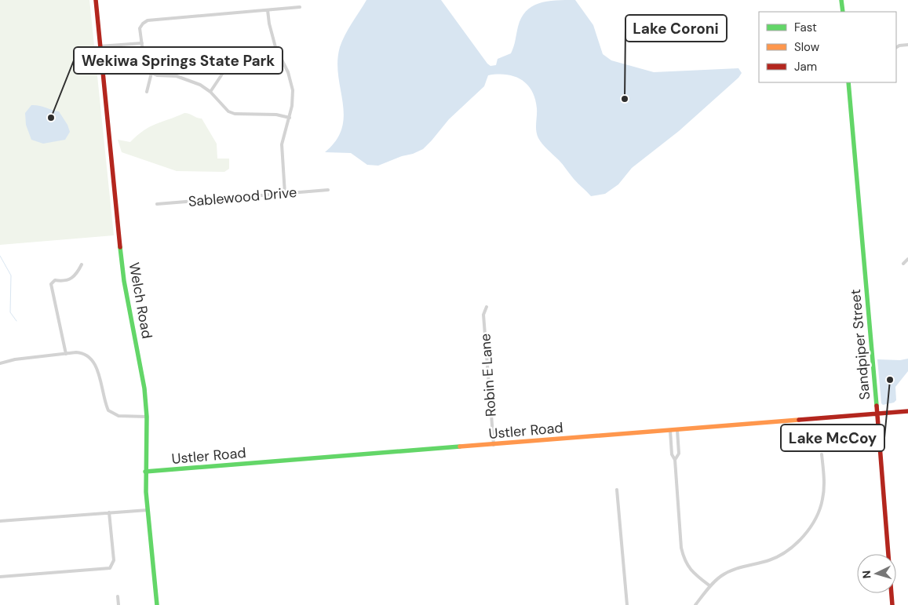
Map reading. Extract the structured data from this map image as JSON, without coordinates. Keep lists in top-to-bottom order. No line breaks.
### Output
{"streets":{"street":["Sablewood Drive","Welch Road","Sandpiper Street","Robin E Lane","Ustler Road"]},"crossings":[["Welch Road","Ustler Road"],["Sandpiper Street","Ustler Road"],["Robin E Lane","Ustler Road"]],"places":["Lake Coroni","Wekiwa Springs State Park","Lake McCoy"],"legend":["Fast","Slow","Jam"],"north":"left"}
